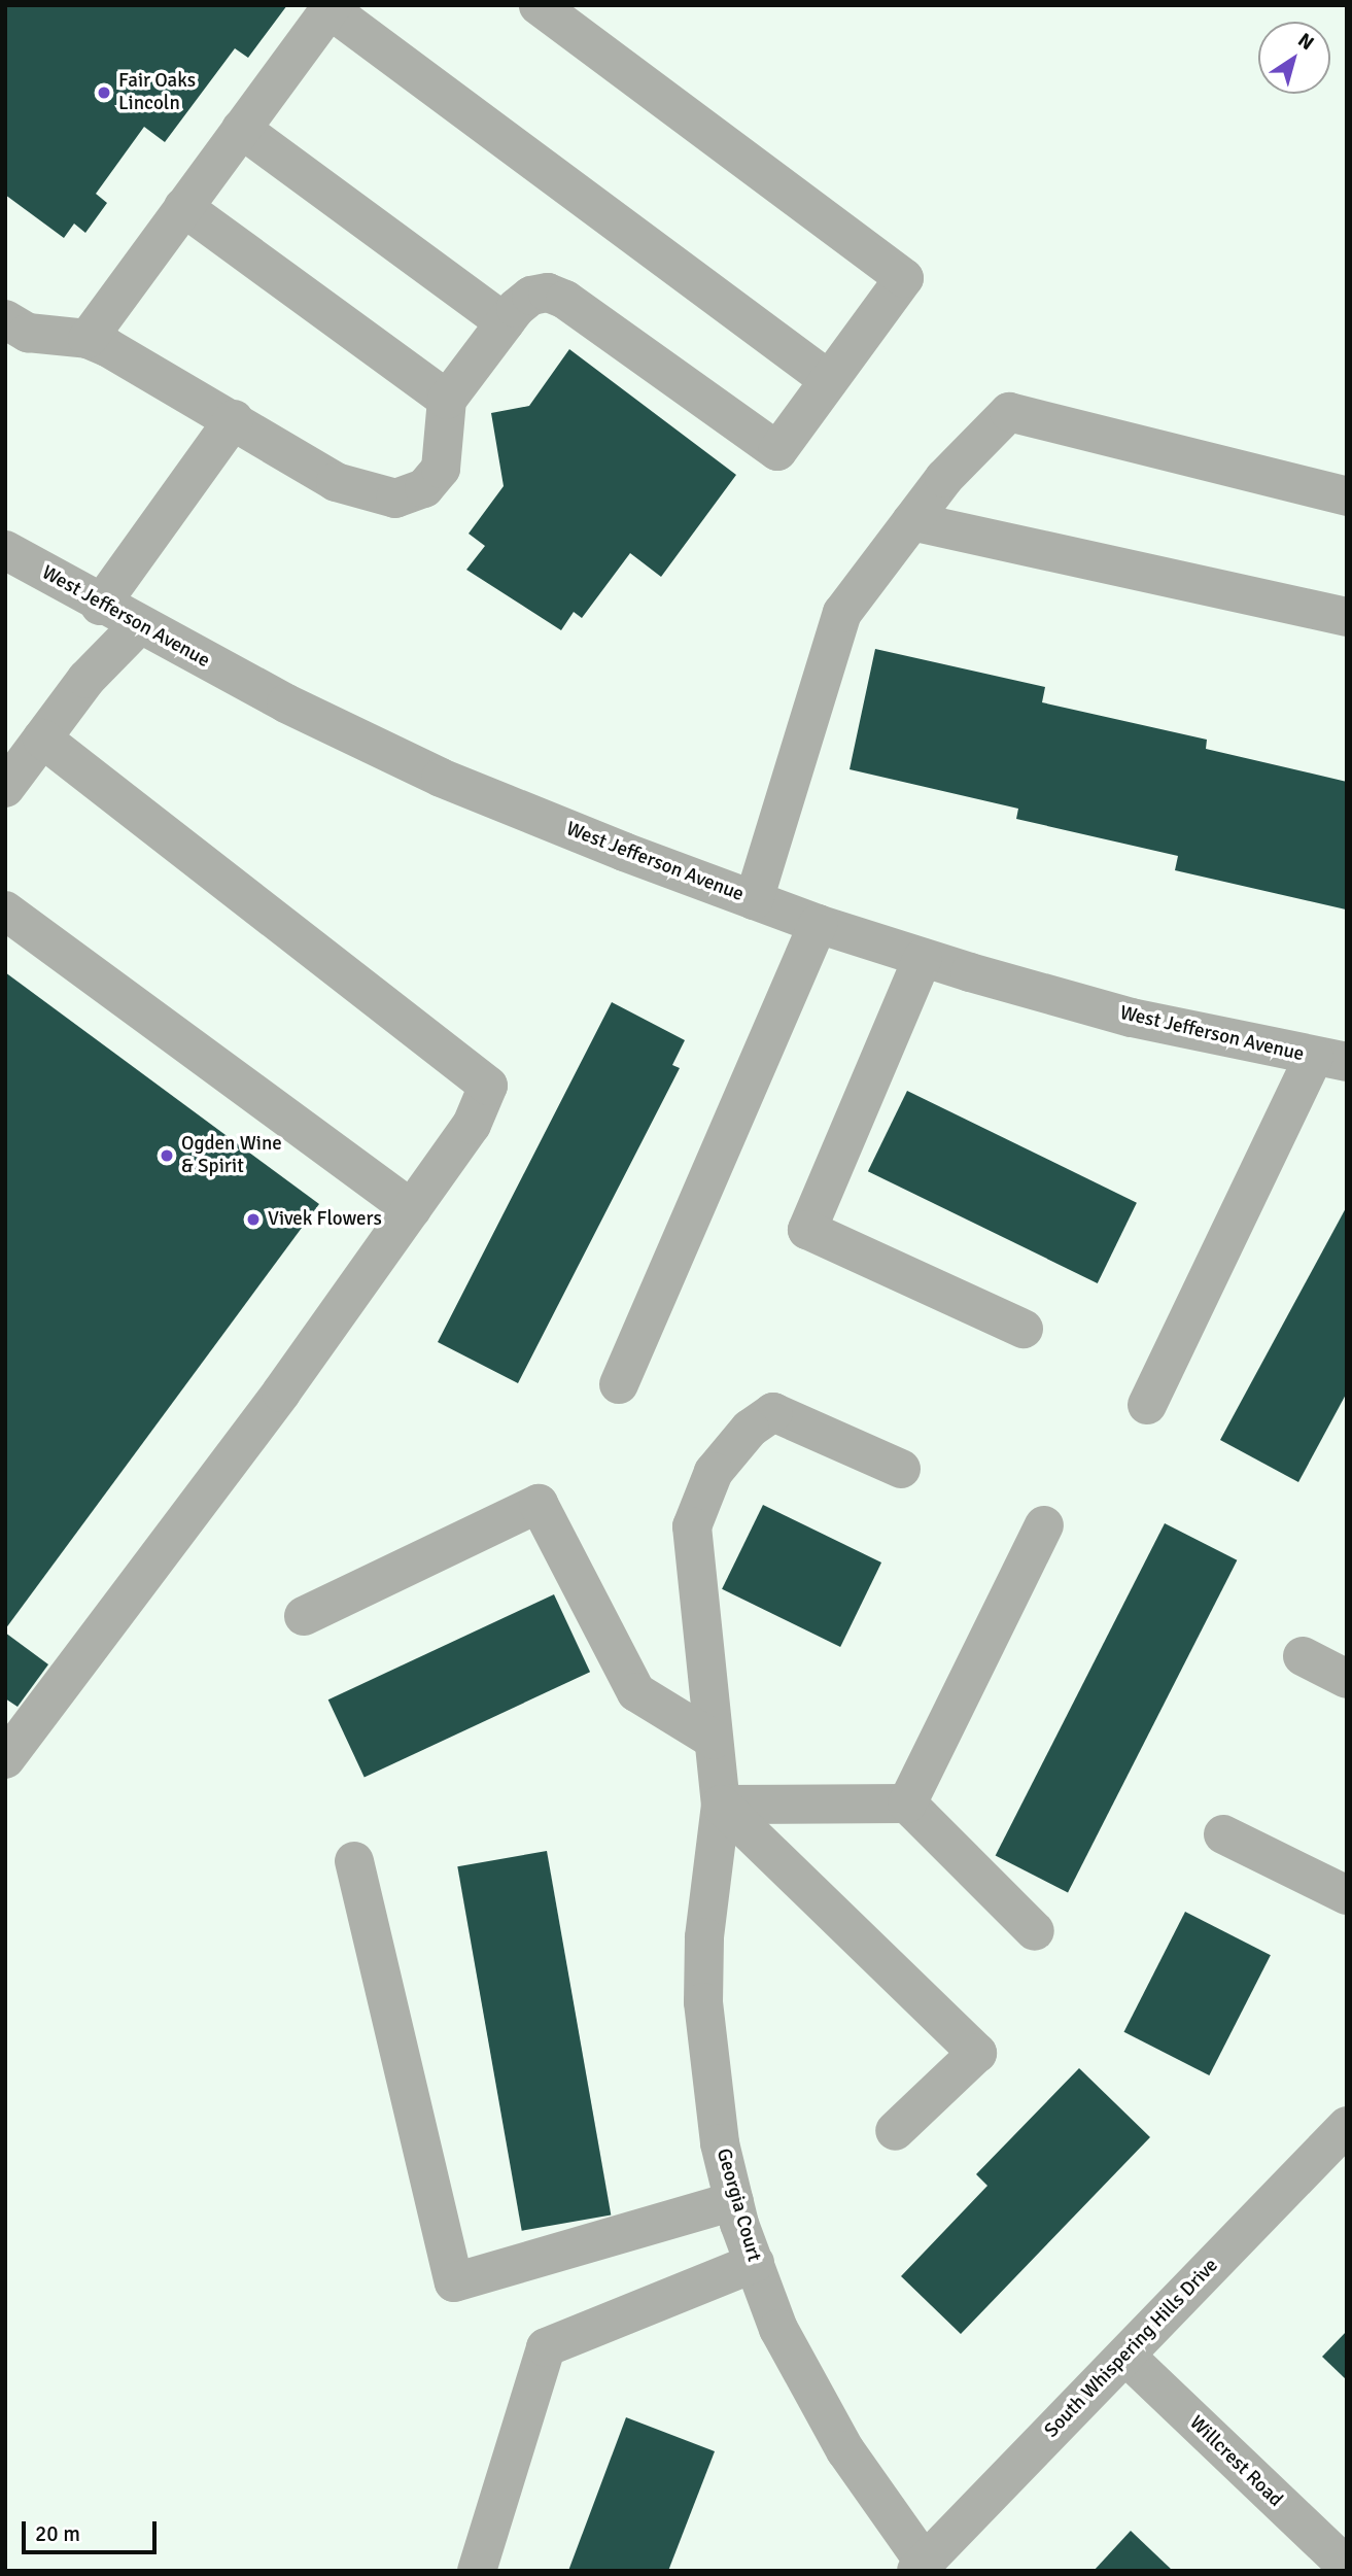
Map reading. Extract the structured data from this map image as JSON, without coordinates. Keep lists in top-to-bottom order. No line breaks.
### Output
{"streets":{"street":["West Jefferson Avenue","Georgia Court","South Whispering Hills Drive","Willcrest Road"]},"crossings":[["Georgia Court","South Whispering Hills Drive"],["South Whispering Hills Drive","Willcrest Road"]],"places":["Fair Oaks Lincoln","Ogden Wine & Spirit","Vivek Flowers"],"scale_bar":"20 m","north":"top right"}
